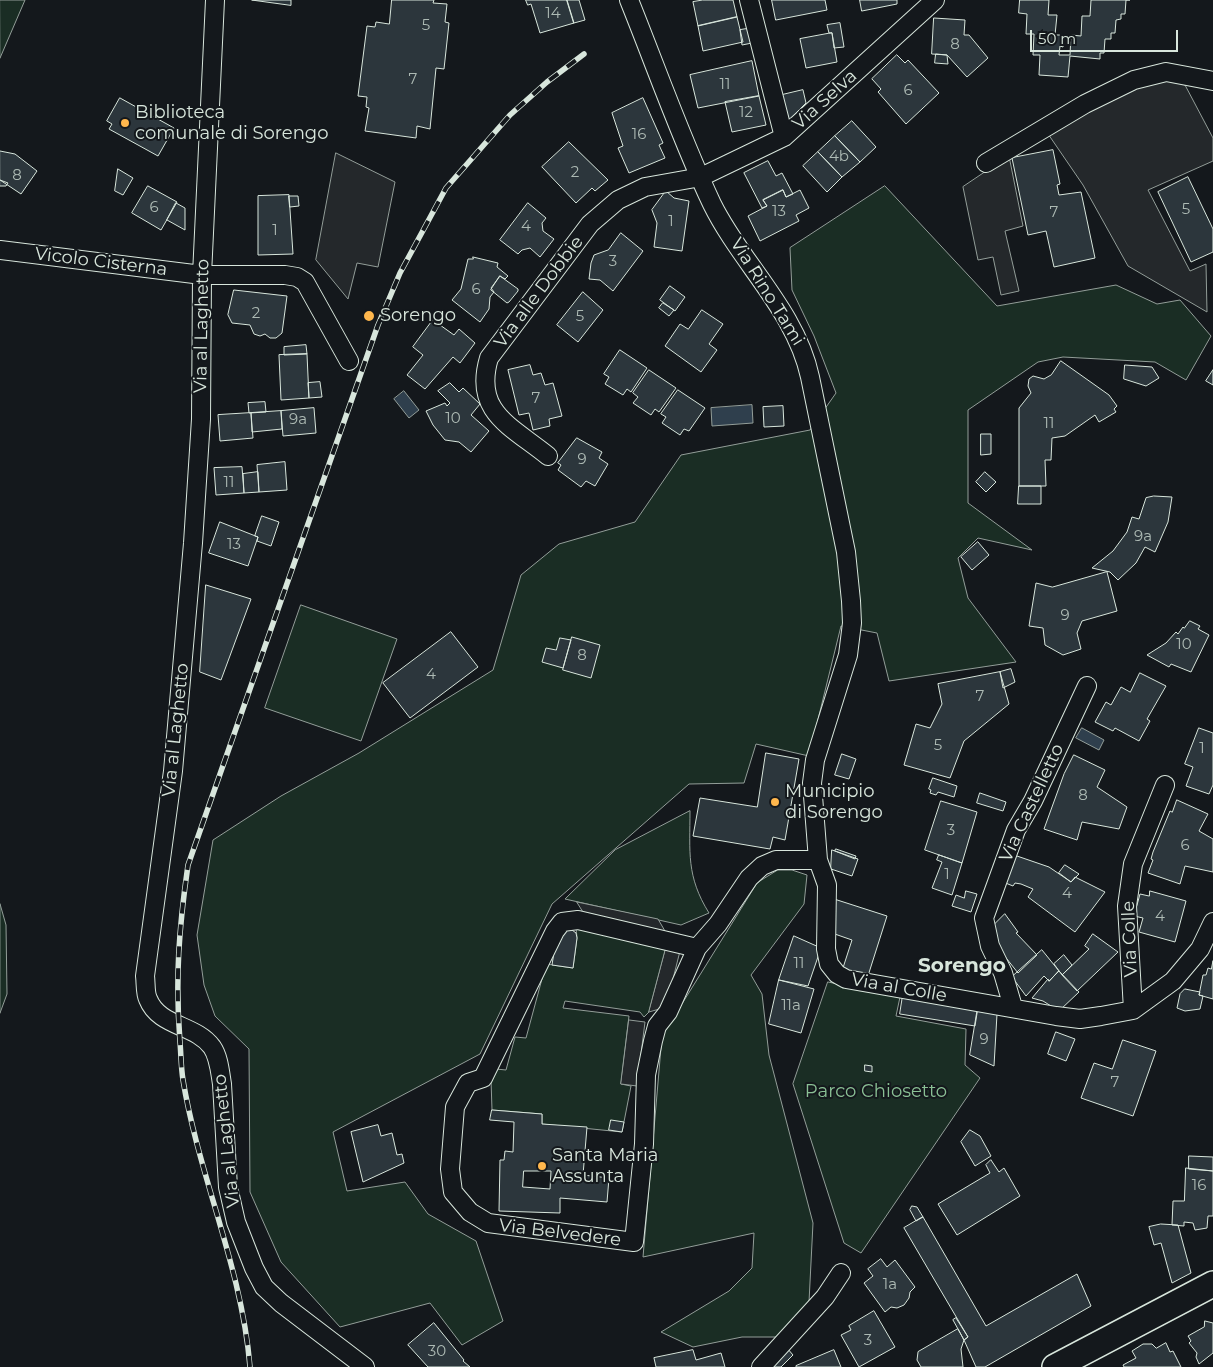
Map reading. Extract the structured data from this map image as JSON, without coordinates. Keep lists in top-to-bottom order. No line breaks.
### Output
{"streets":{"street":["Via Selva","Vicolo Cisterna","Via alle Dobbie","Via Rino Tami","Via al Laghetto","Via Castelletto","Via Colle","Via al Colle","Via Belvedere"]},"crossings":[["Via Selva","Via alle Dobbie"],["Via Selva","Via Rino Tami"],["Vicolo Cisterna","Via al Laghetto"],["Via alle Dobbie","Via Rino Tami"],["Via Rino Tami","Via al Colle"],["Via Castelletto","Via al Colle"],["Via Colle","Via al Colle"],["Via al Colle","Via Belvedere"]],"districts":["Sorengo"],"parks":["Parco Chiosetto"],"places":["Biblioteca comunale di Sorengo","Sorengo","Municipio di Sorengo","Santa Maria Assunta"],"house_numbers":["14","5","8","7","11","6","12","16","4b","2","8","6","5","13","7","1","4","1","3","6","2","5","7","10","9a","11","9","11","9a","13","9","10","8","4","7","5","1","8","3","6","1","4","4","11","11a","9","7","16","1a","3","30"],"scale_bar":"50 m"}
